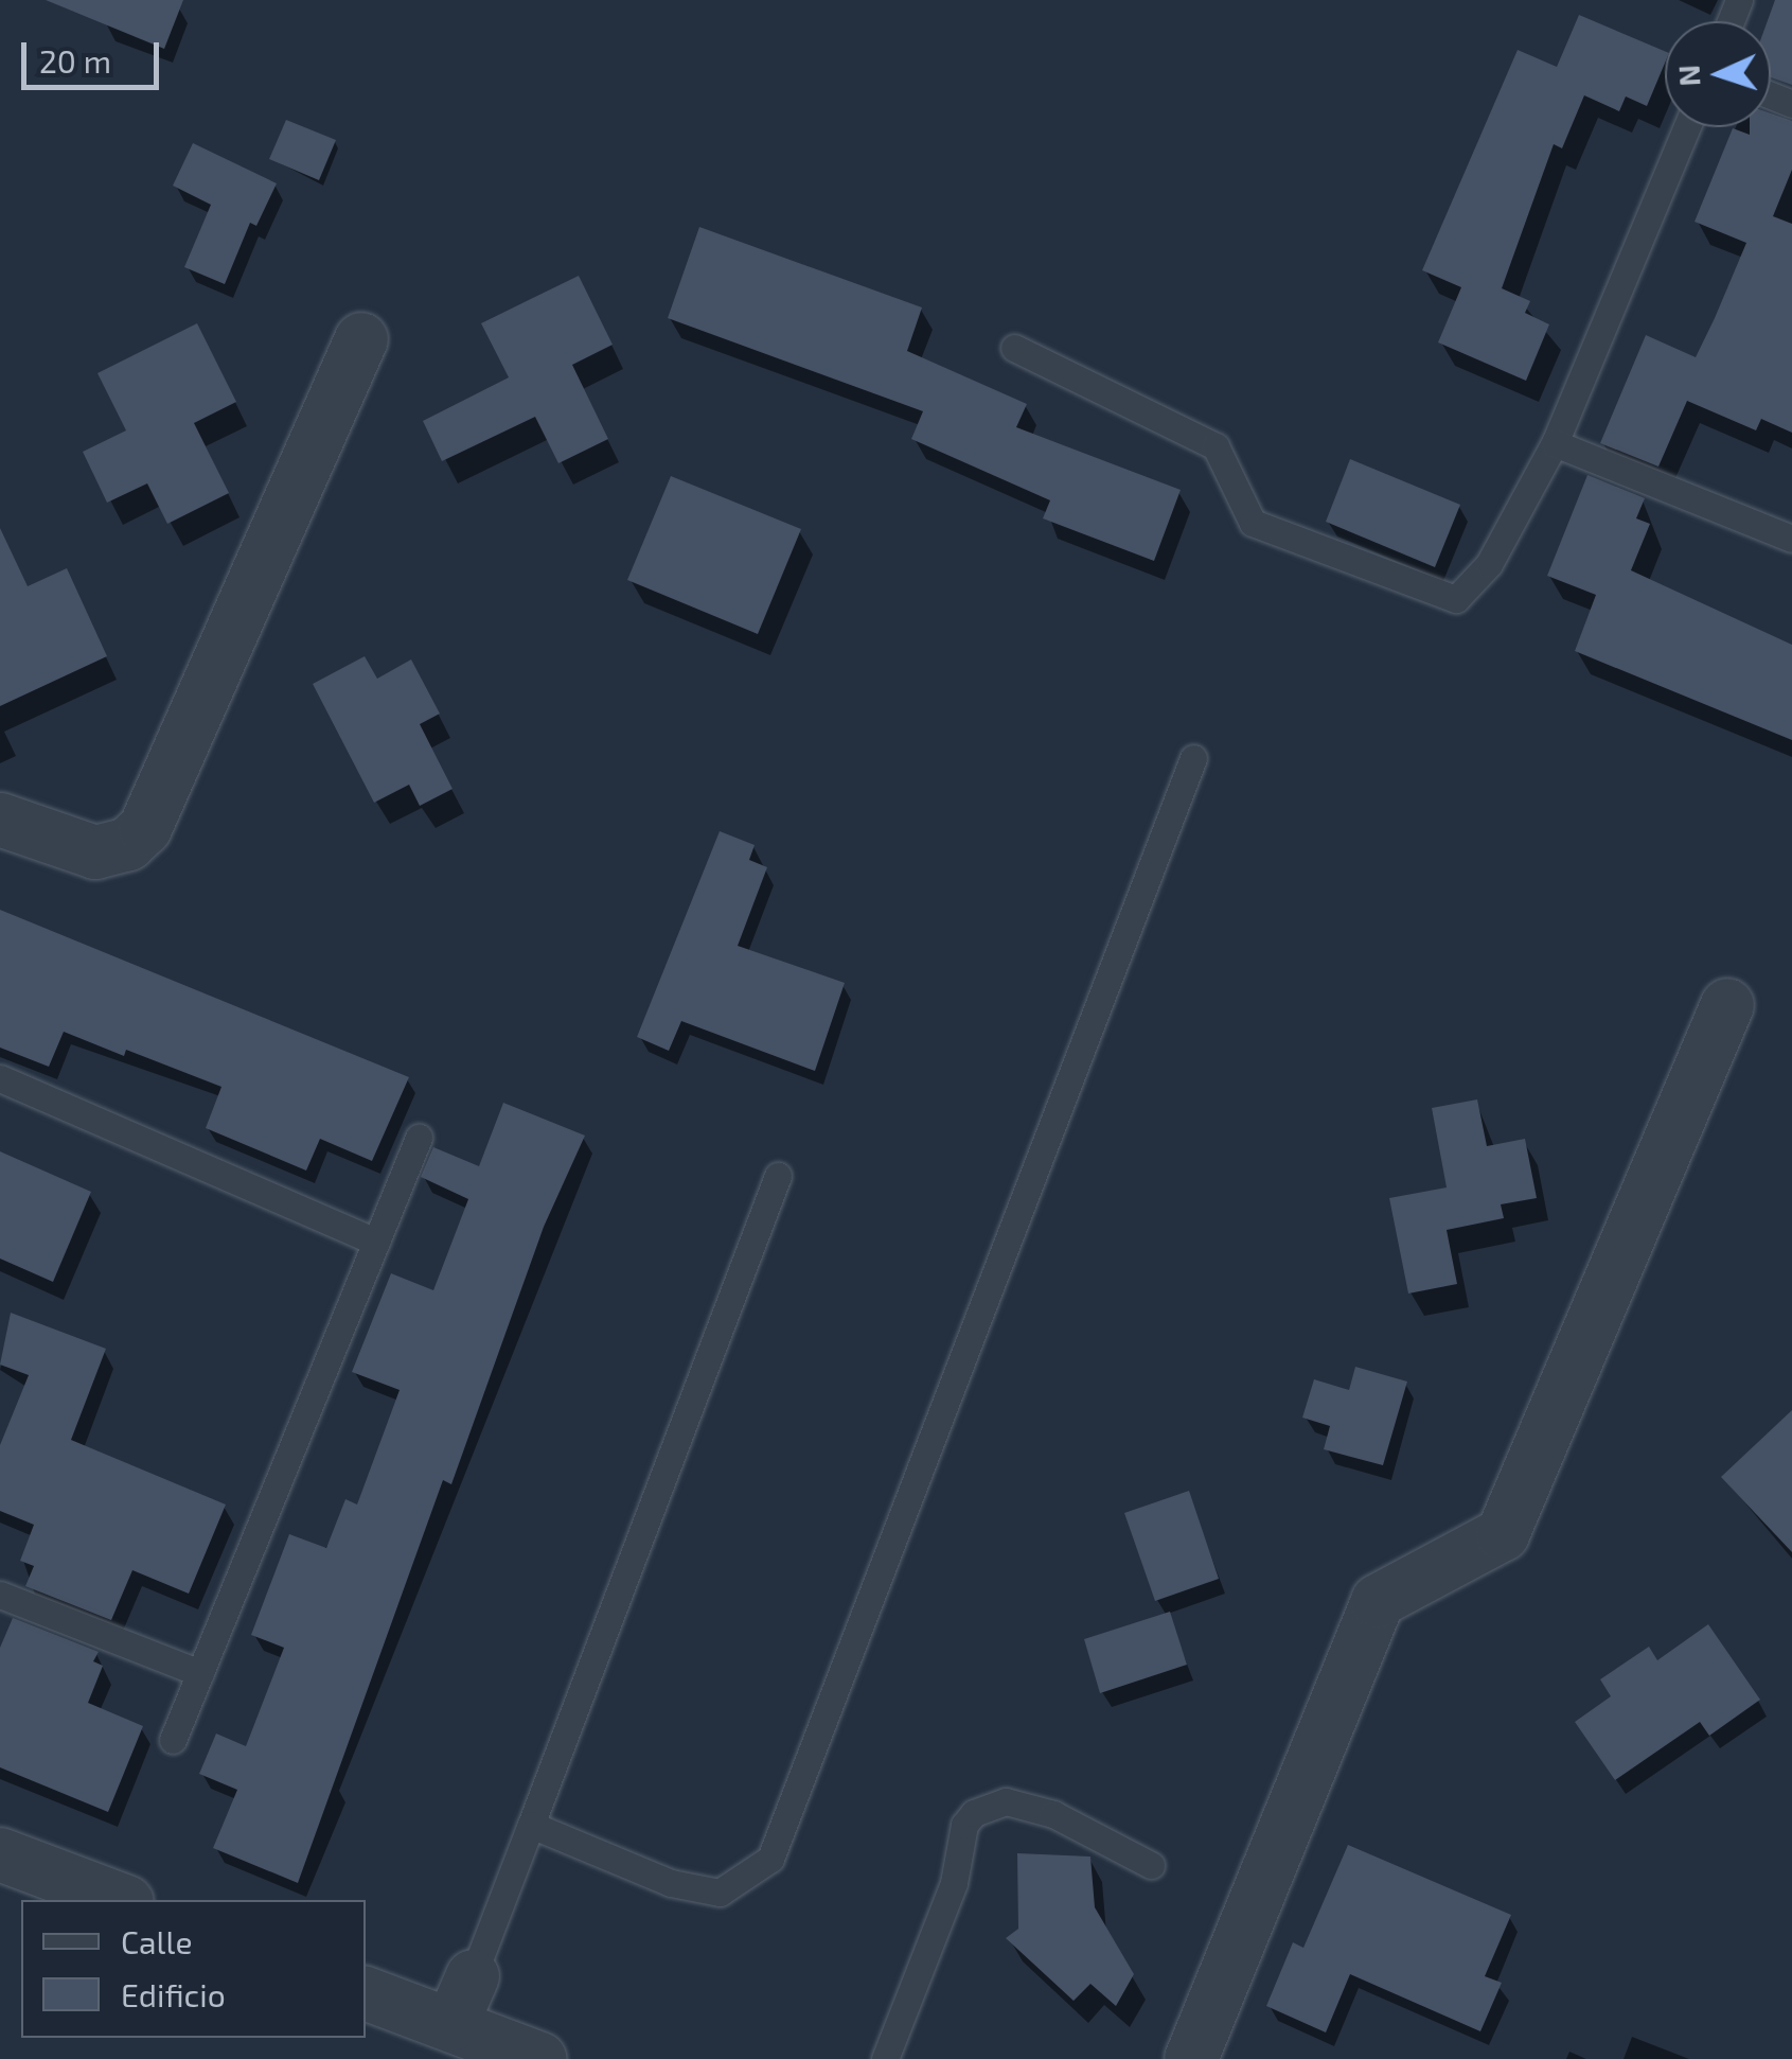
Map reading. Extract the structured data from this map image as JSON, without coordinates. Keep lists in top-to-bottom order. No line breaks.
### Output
{"legend":["Calle","Edificio"],"scale_bar":"20 m","north":"left"}
